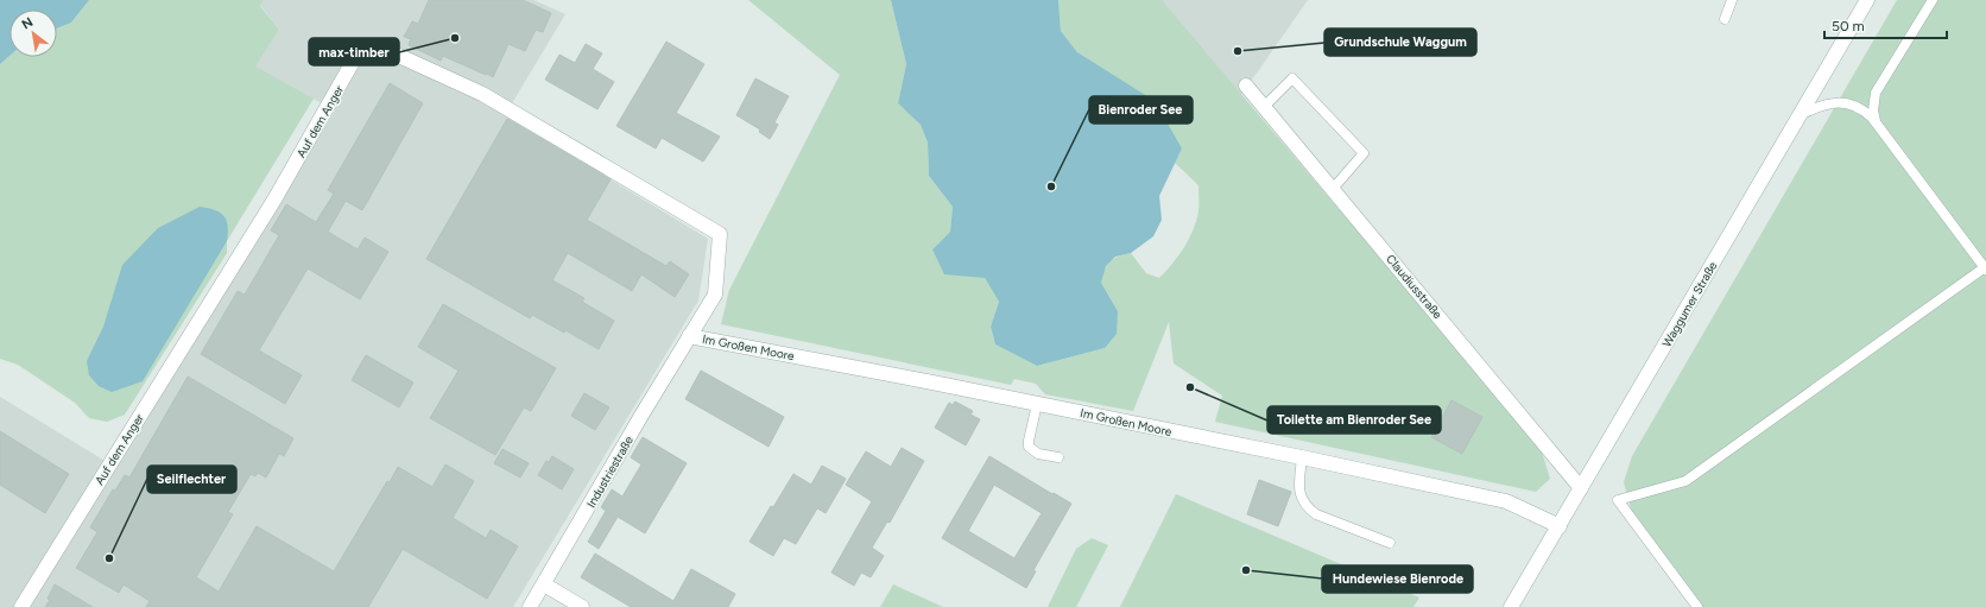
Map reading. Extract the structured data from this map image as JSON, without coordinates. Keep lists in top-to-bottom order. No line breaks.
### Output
{"streets":{"street":["Auf dem Anger","Claudiusstraße","Waggumer Straße","Im Großen Moore","Industriestraße"]},"crossings":[["Auf dem Anger","Im Großen Moore"],["Auf dem Anger","Industriestraße"],["Claudiusstraße","Waggumer Straße"],["Waggumer Straße","Im Großen Moore"],["Im Großen Moore","Industriestraße"]],"places":["max-timber","Grundschule Waggum","Bienroder See","Toilette am Bienroder See","Seilflechter","Hundewiese Bienrode"],"scale_bar":"50 m","north":"top left"}
